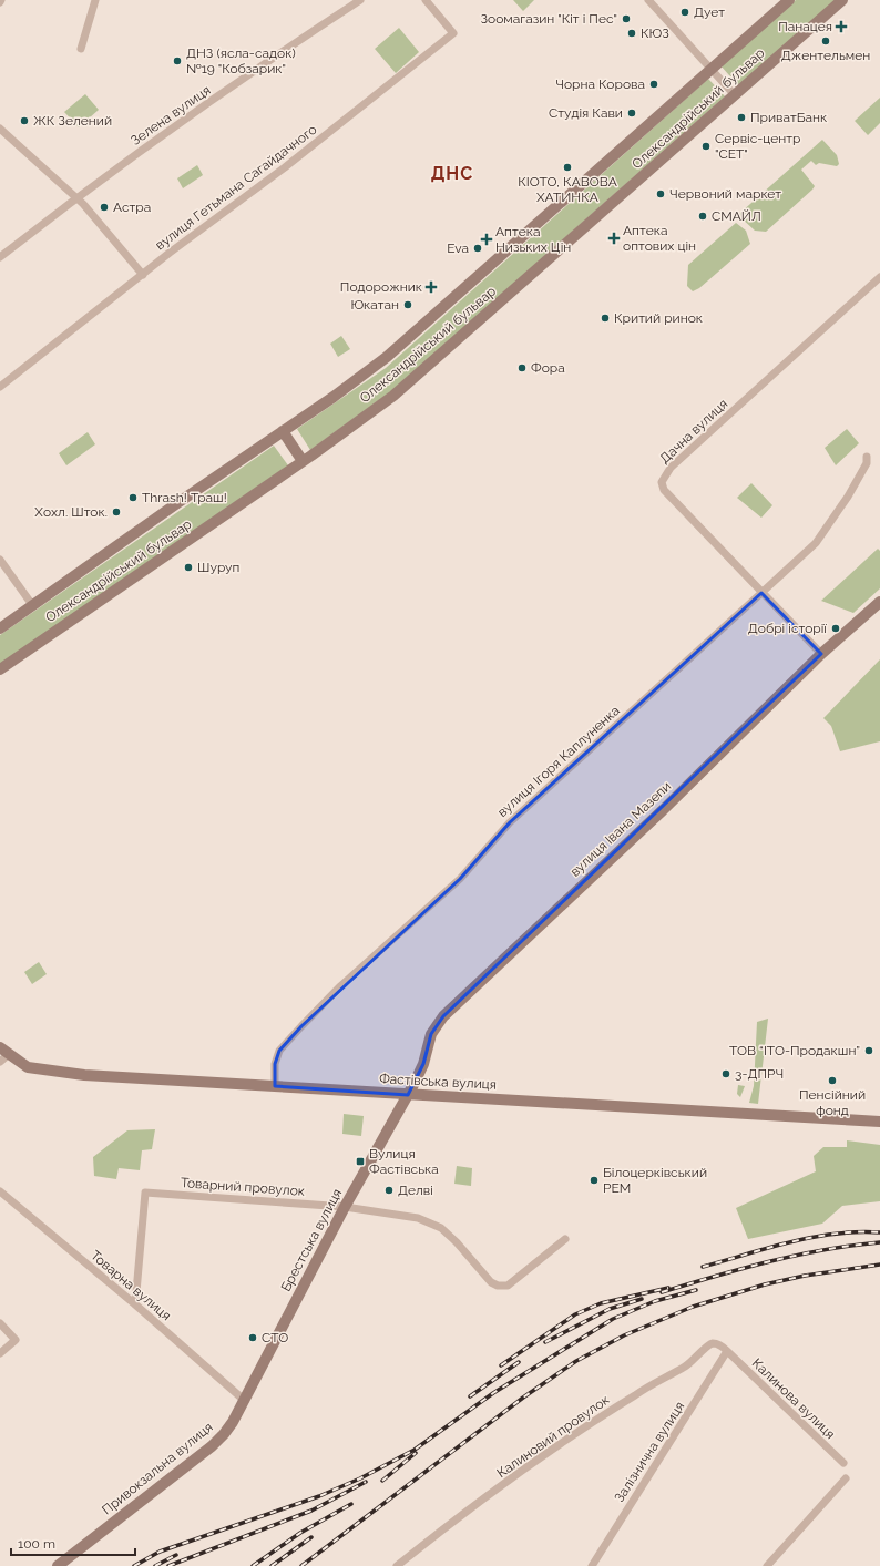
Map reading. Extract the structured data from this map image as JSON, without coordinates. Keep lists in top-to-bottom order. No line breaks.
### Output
{"streets":{"street":["Олександрійський бульвар","Зелена вулиця","вулиця Гетьмана Сагайдачного","Дачна вулиця","вулиця Ігоря Каплуненка","вулиця Івана Мазепи","Фастівська вулиця","Товарний провулок","Брестська вулиця","Товарна вулиця","Калинова вулиця","Калиновий провулок","Залізнична вулиця","Привокзальна вулиця"]},"crossings":[["Дачна вулиця","вулиця Ігоря Каплуненка"],["Дачна вулиця","вулиця Івана Мазепи"],["вулиця Ігоря Каплуненка","Фастівська вулиця"],["вулиця Івана Мазепи","Фастівська вулиця"],["вулиця Івана Мазепи","Брестська вулиця"],["Фастівська вулиця","Брестська вулиця"],["Товарний провулок","Брестська вулиця"],["Товарний провулок","Товарна вулиця"],["Брестська вулиця","Товарна вулиця"],["Брестська вулиця","Привокзальна вулиця"],["Товарна вулиця","Привокзальна вулиця"],["Калинова вулиця","Калиновий провулок"],["Калинова вулиця","Залізнична вулиця"],["Калиновий провулок","Залізнична вулиця"]],"districts":["ДНС"],"places":{"other":["Дует","Зоомагазин \"Кіт і Пес\"","КЮЗ","Джентельмен","ДНЗ (ясла-садок) №19 \"Кобзарик\"","Чорна Корова","Студія Кави","ПриватБанк","ЖК Зелений","Сервіс-центр \"СЕТ\"","КІОТО, КАВОВА ХАТИНКА","Червоний маркет","Астра","СМАЙЛ","Eva","Юкатан","Критий ринок","Фора","Thrash! Траш!","Хохл. Шток.","Шуруп","Добрі історії","ТОВ “ІТО-Продакшн”","3-ДПРЧ","Пенсійний фонд","Білоцерківський РЕМ","Делві","СТО"],"health":["Панацея","Аптека оптових цін","Аптека Низьких Цін","Подорожник"],"transit":["Вулиця Фастівська"]},"scale_bar":"100 m"}
